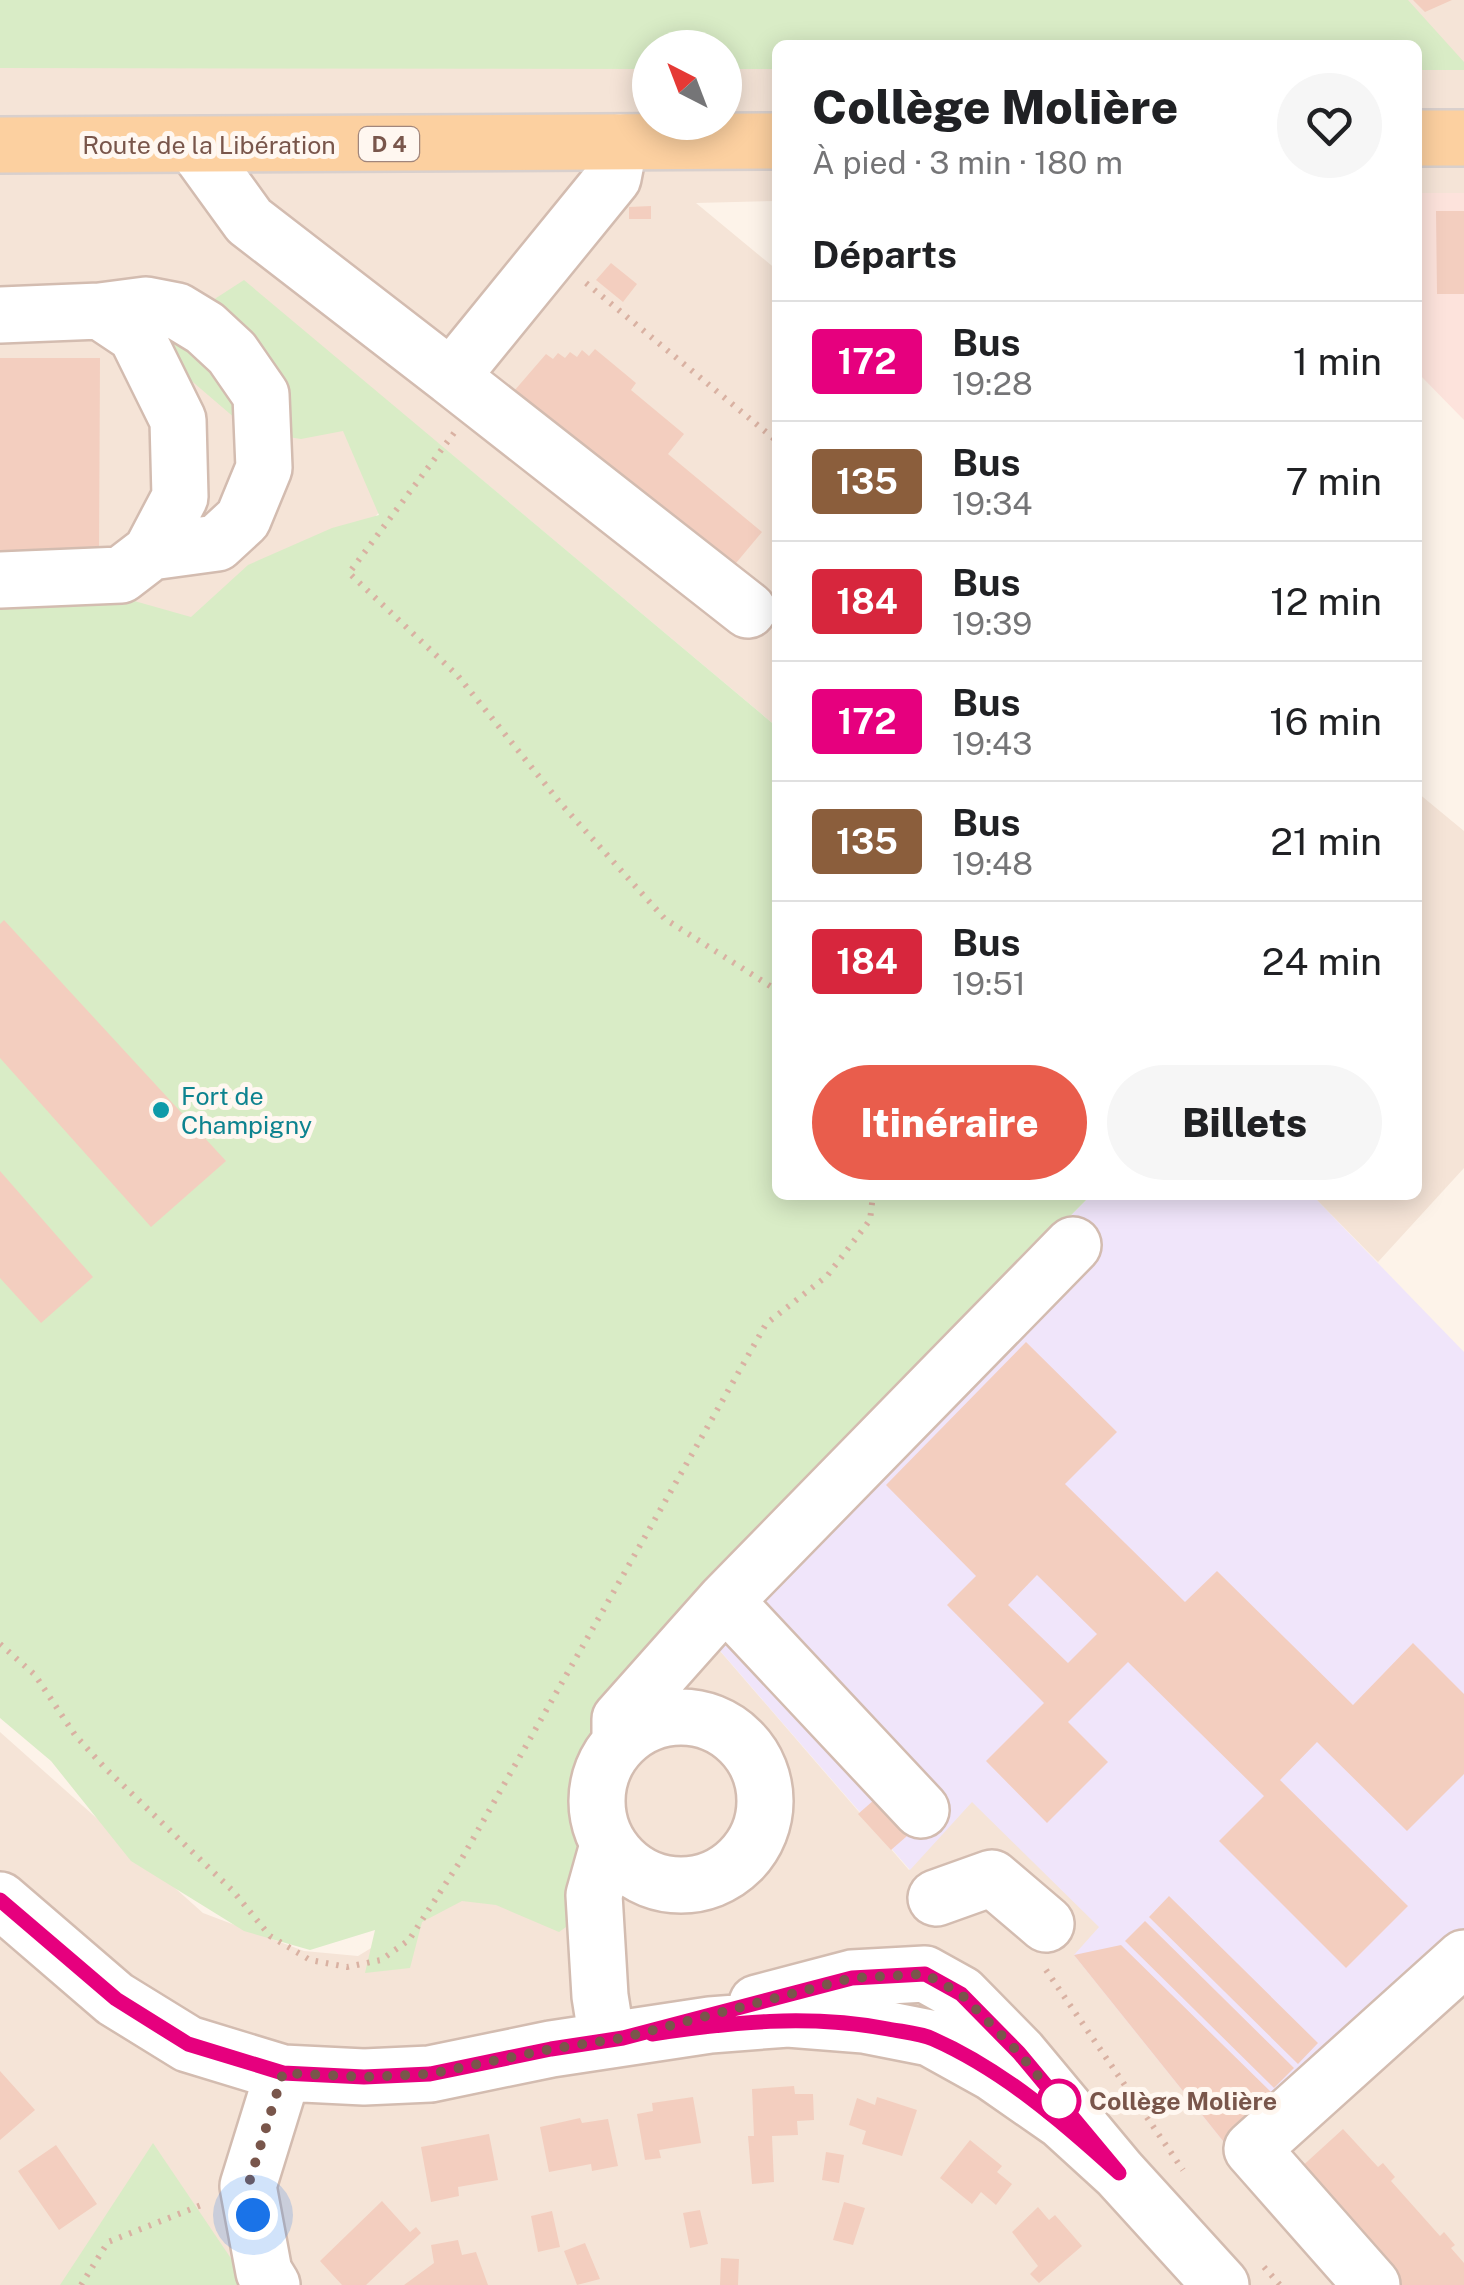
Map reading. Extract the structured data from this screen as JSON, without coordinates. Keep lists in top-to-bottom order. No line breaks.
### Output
{"streets":{"main road":["D 4","Route de la Libération"]},"places":["Fort de Champigny","Collège Molière"],"lines":["bus line 172"],"north":"top left","page":{"heading":[["Collège Molière","À pied · 3 min · 180 m"],"Départs"],"list":[{"mark":"172","name":"Bus","note":"19:28","value":"1 min"},{"mark":"135","name":"Bus","note":"19:34","value":"7 min"},{"mark":"184","name":"Bus","note":"19:39","value":"12 min"},{"mark":"172","name":"Bus","note":"19:43","value":"16 min"},{"mark":"135","name":"Bus","note":"19:48","value":"21 min"},{"mark":"184","name":"Bus","note":"19:51","value":"24 min"}],"buttons":["Itinéraire","Billets"]}}
